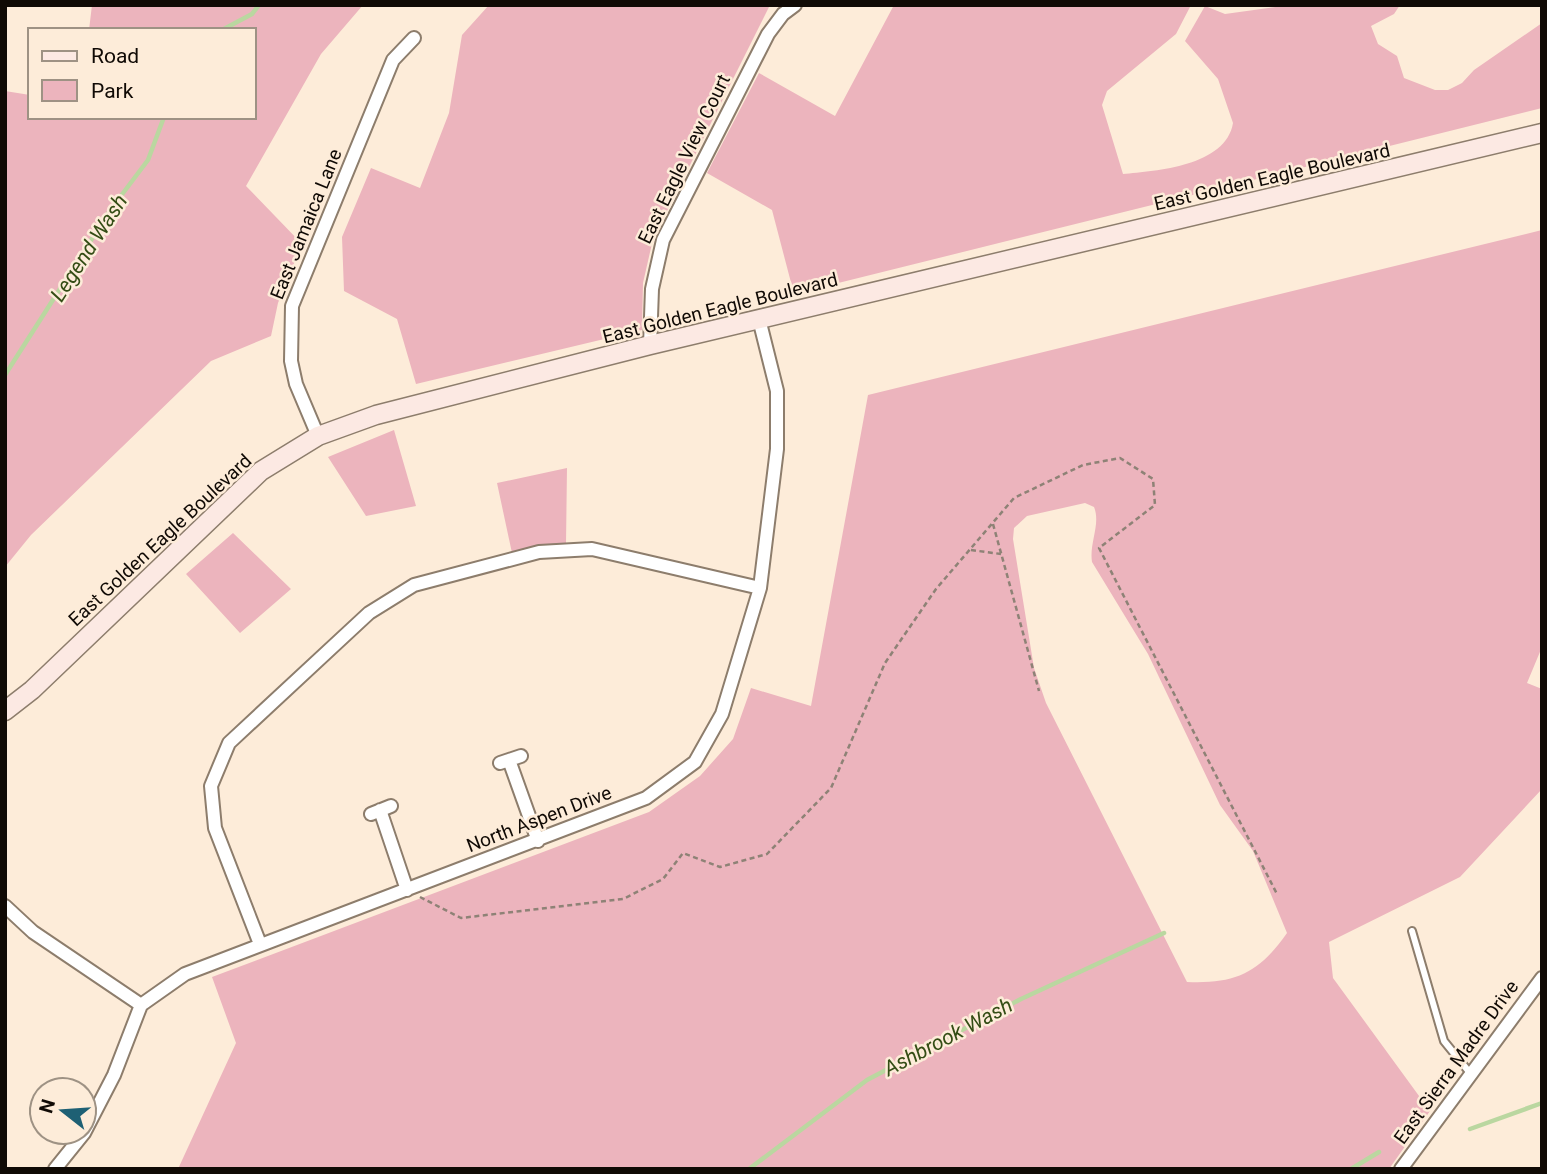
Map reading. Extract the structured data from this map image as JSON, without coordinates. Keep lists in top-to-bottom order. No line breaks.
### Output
{"streets":{"street":["East Eagle View Court","East Golden Eagle Boulevard","East Jamaica Lane","North Aspen Drive","East Sierra Madre Drive"]},"crossings":[["East Eagle View Court","East Golden Eagle Boulevard"],["East Golden Eagle Boulevard","East Jamaica Lane"],["East Golden Eagle Boulevard","North Aspen Drive"]],"water":["Legend Wash","Ashbrook Wash"],"legend":["Road","Park"],"north":"left"}
